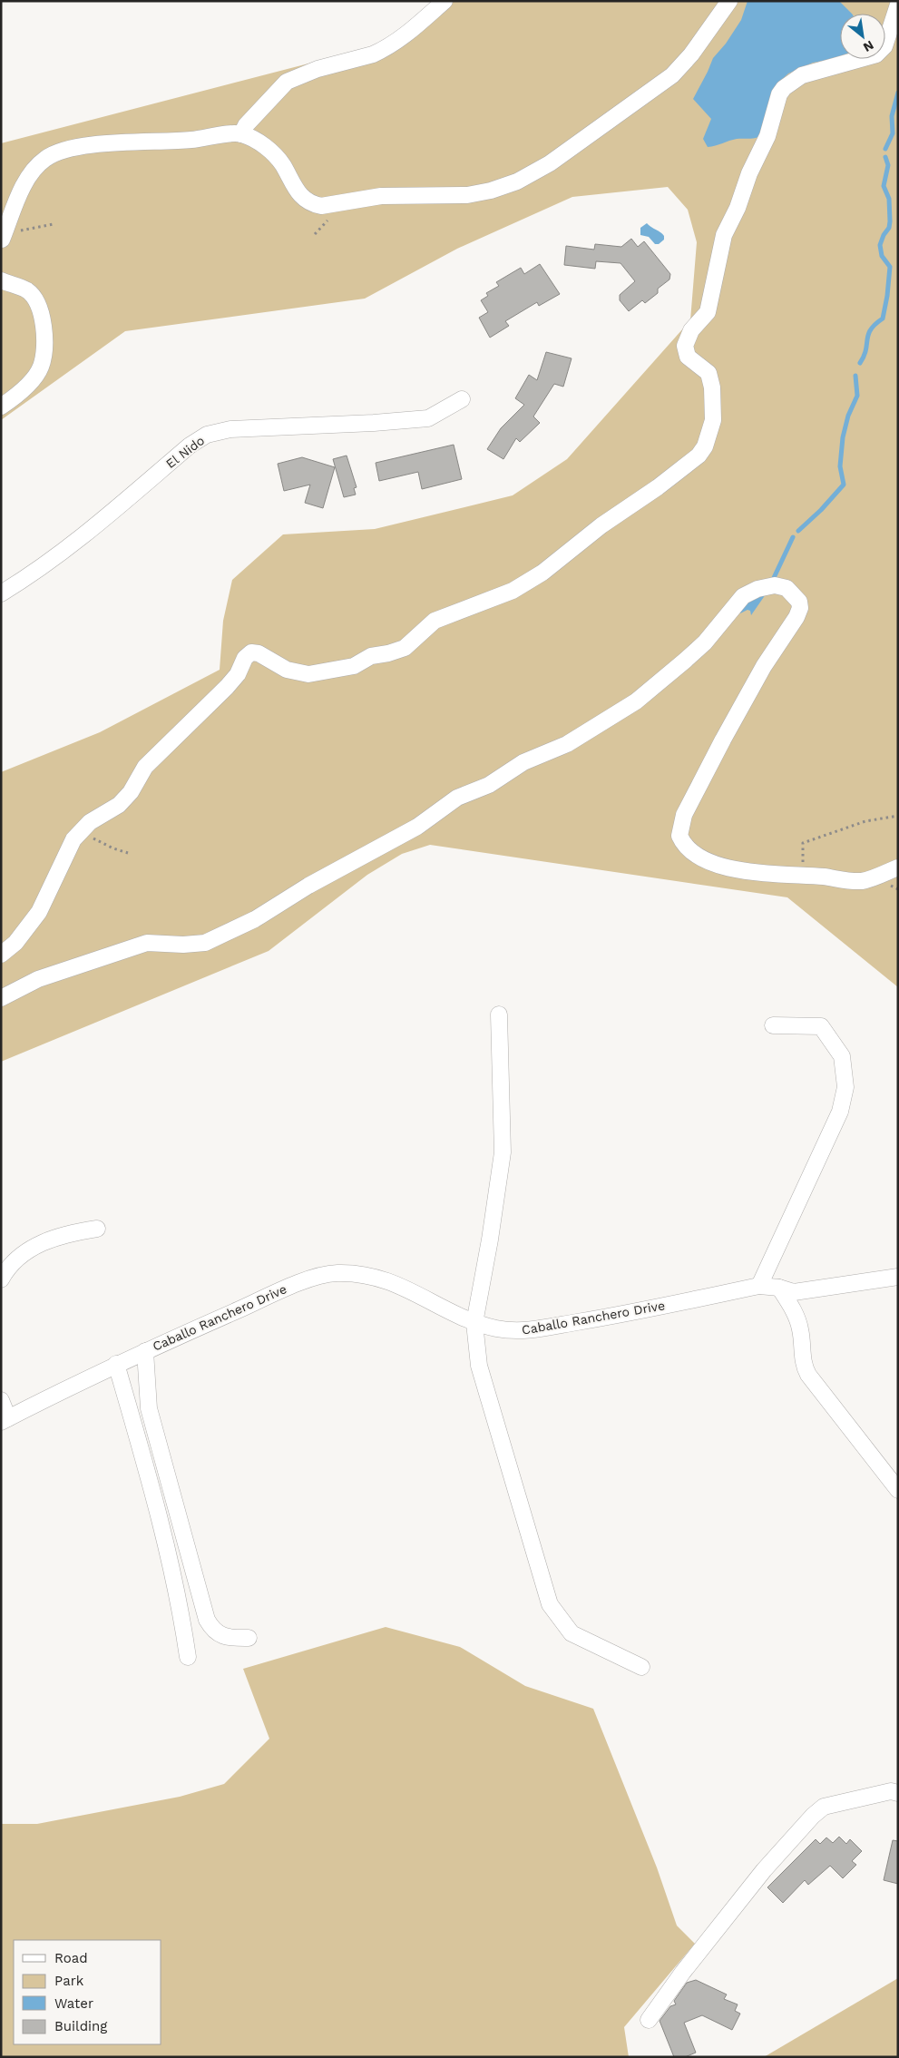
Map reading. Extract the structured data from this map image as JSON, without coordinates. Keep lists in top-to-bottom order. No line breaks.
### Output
{"streets":{"street":["El Nido","Caballo Ranchero Drive"]},"legend":["Road","Park","Water","Building"],"north":"bottom right"}
